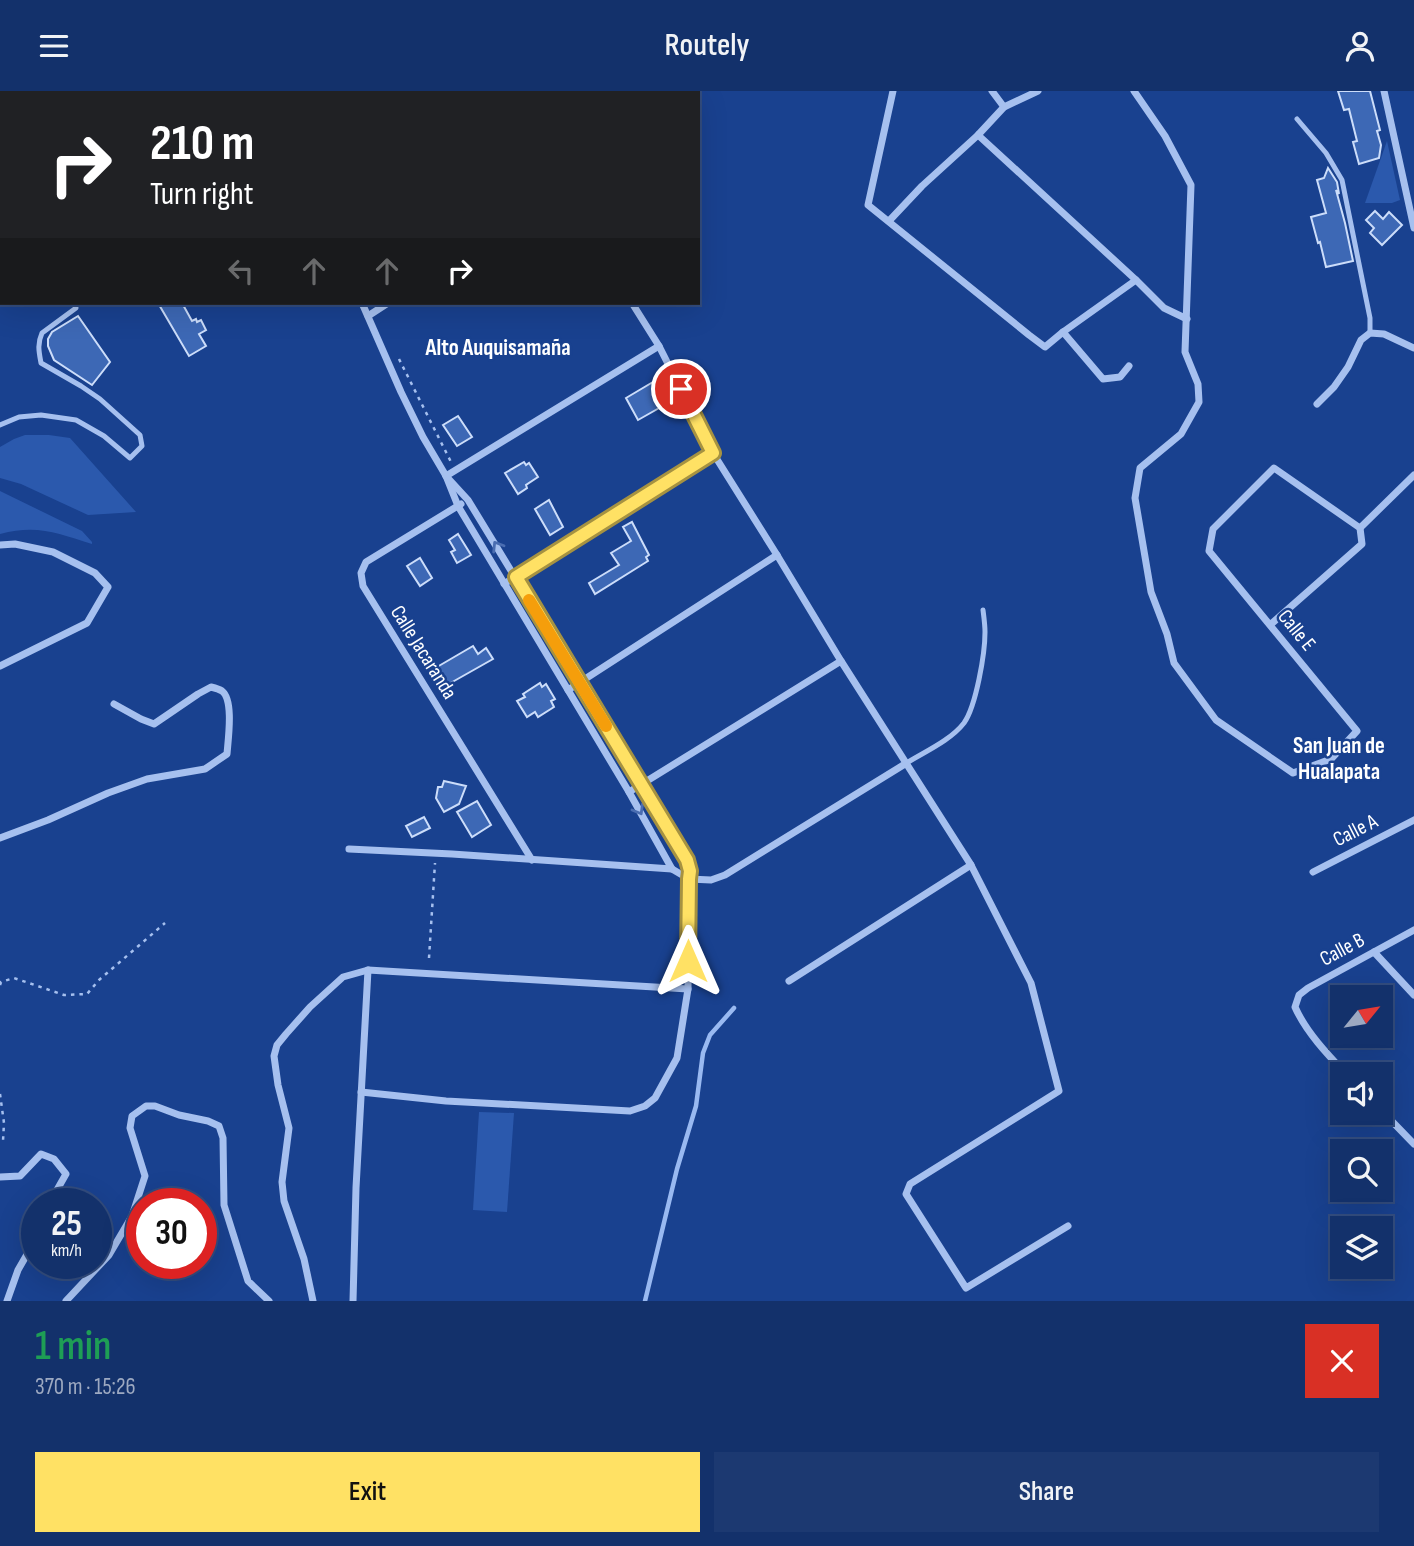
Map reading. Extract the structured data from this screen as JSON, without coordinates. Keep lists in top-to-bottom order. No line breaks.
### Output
{"streets":{"street":["Calle E","Calle Jacaranda","Calle A","Calle B"]},"districts":["Alto Auquisamaña","San Juan de Hualapata"],"north":"top right","page":{"header":"Routely","turn":["210 m","Turn right"],"speed":"25 km/h","limit":"30","heading":["1 min","370 m · 15:26"],"buttons":["Exit","Share"]}}
